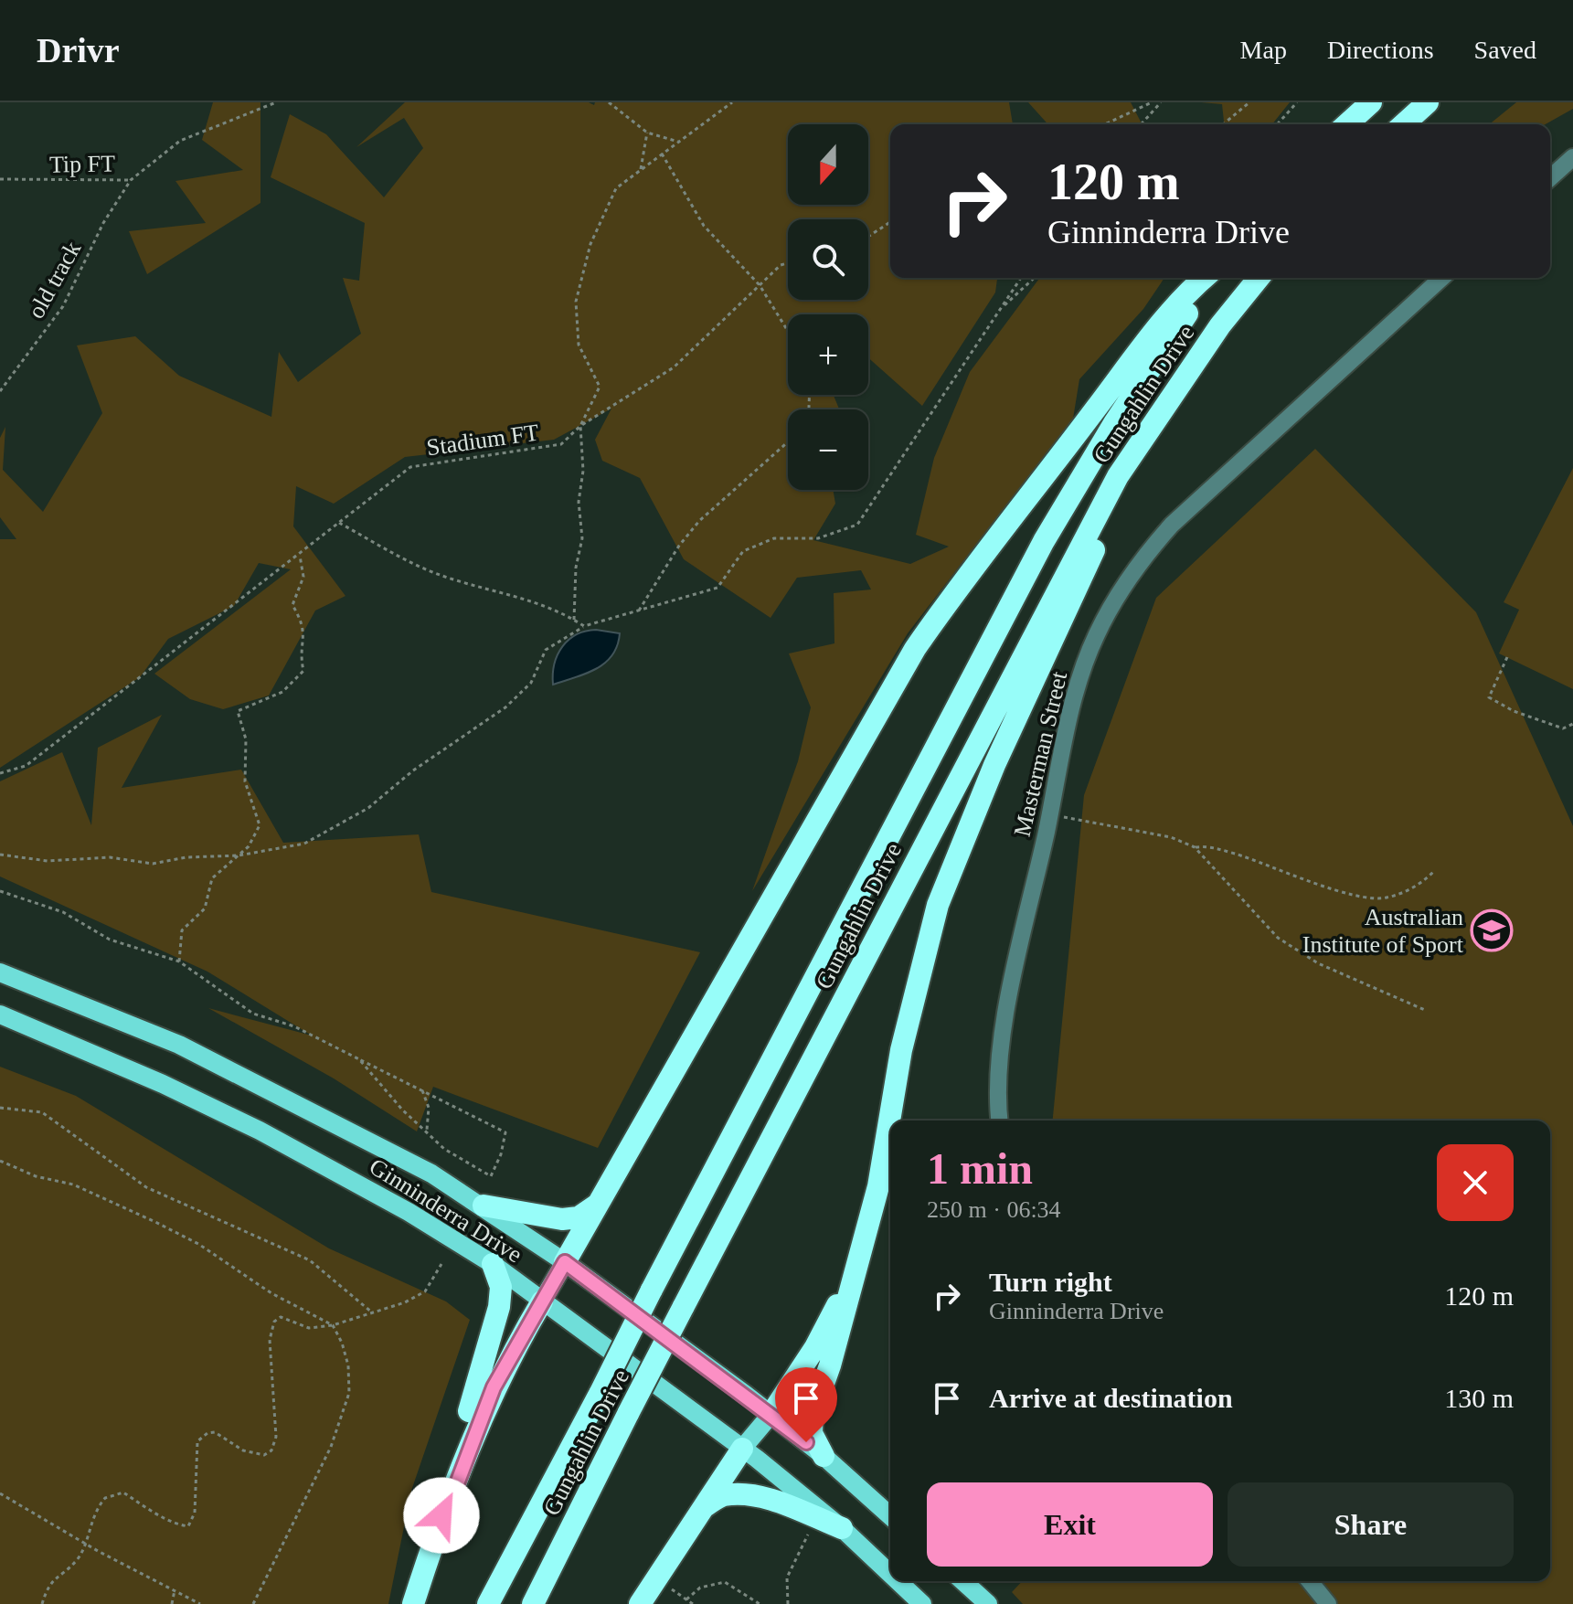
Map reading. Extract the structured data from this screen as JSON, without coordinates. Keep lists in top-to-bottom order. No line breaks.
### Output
{"streets":{"highway":["Gungahlin Drive"],"main road":["Ginninderra Drive"],"street":["Masterman Street"],"path":["Tip FT","old track","Stadium FT"]},"crossings":[["Tip FT","old track"]],"places":{"school or university":["Australian Institute of Sport"]},"north":"bottom","page":{"header":"Drivr","nav":["Map","Directions","Saved"],"map_buttons":["+","−"],"turn":["120 m","Ginninderra Drive"],"heading":["1 min","250 m · 06:34"],"list":[{"name":"Turn right","note":"Ginninderra Drive","value":"120 m"},{"name":"Arrive at destination","value":"130 m"}],"buttons":["Exit","Share"]}}
